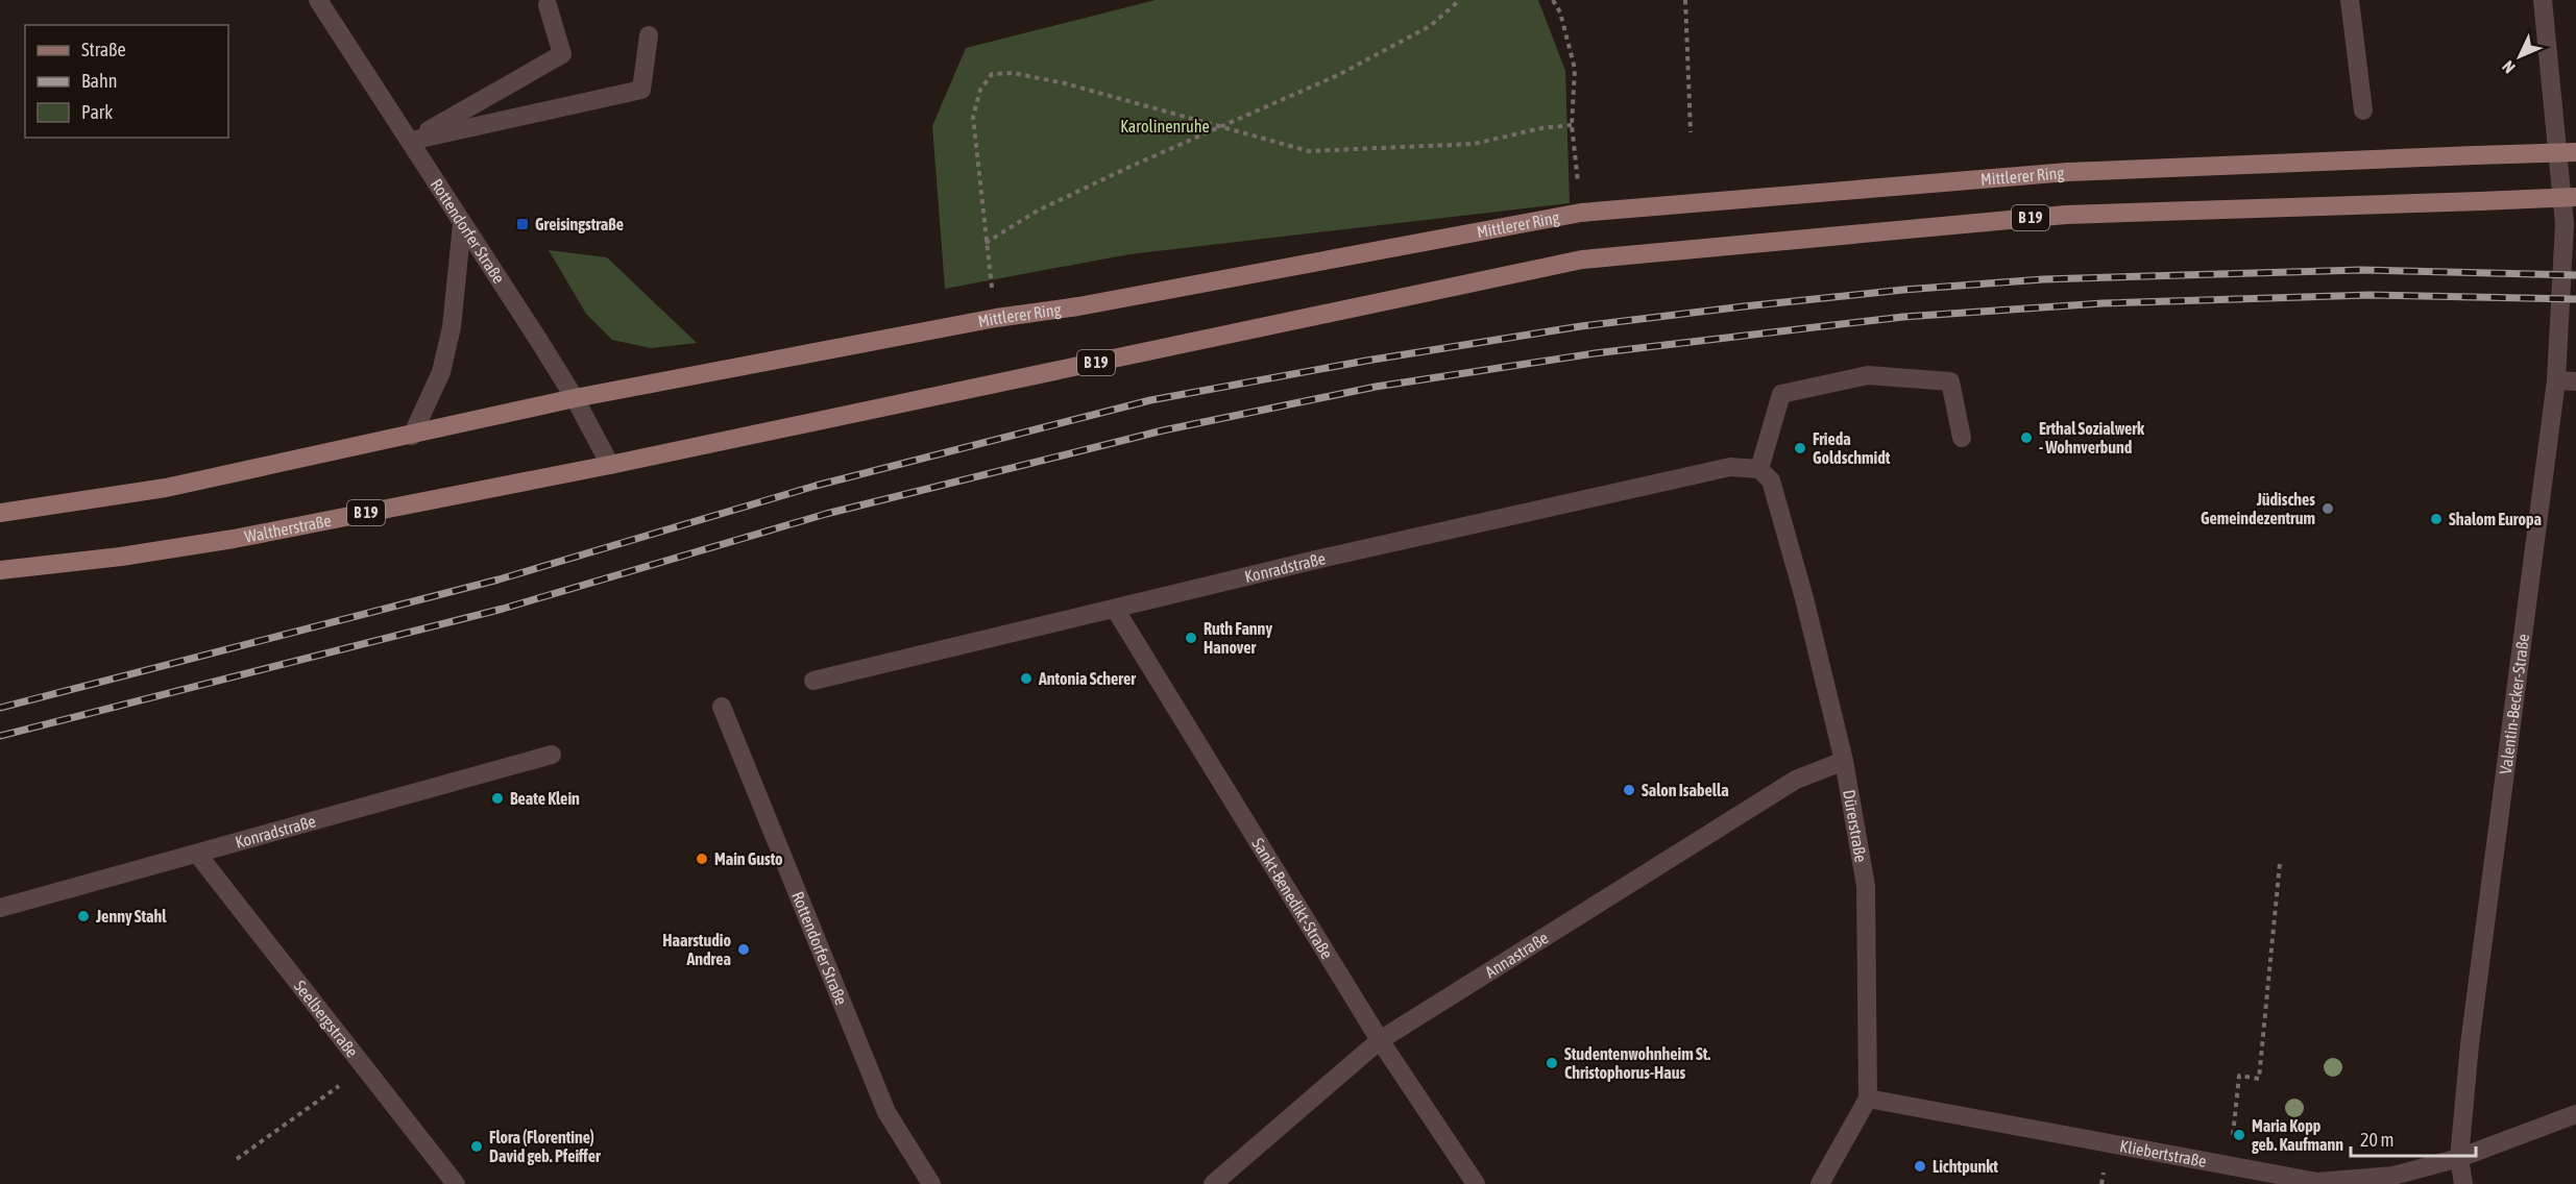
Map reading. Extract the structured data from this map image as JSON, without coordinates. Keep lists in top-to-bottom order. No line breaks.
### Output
{"streets":{"main road":["Mittlerer Ring","B 19","Waltherstraße"],"street":["Rottendorfer Straße","Konradstraße","Valentin-Becker-Straße","Dürerstraße","Sankt-Benedikt-Straße","Annastraße","Seelbergstraße","Kliebertstraße"]},"crossings":[["Mittlerer Ring","Rottendorfer Straße"],["B 19","Rottendorfer Straße"],["B 19","Waltherstraße"],["Rottendorfer Straße","Waltherstraße"],["Konradstraße","Dürerstraße"],["Konradstraße","Sankt-Benedikt-Straße"],["Konradstraße","Seelbergstraße"],["Valentin-Becker-Straße","Kliebertstraße"],["Dürerstraße","Annastraße"],["Dürerstraße","Kliebertstraße"],["Sankt-Benedikt-Straße","Annastraße"]],"parks":["Karolinenruhe"],"places":{"transit":["Greisingstraße"],"other":["Erthal Sozialwerk - Wohnverbund","Frieda Goldschmidt","Jüdisches Gemeindezentrum","Shalom Europa","Ruth Fanny Hanover","Antonia Scherer","Salon Isabella","Beate Klein","Main Gusto","Jenny Stahl","Haarstudio Andrea","Studentenwohnheim St. Christophorus-Haus","Maria Kopp geb. Kaufmann","Flora (Florentine) David geb. Pfeiffer","Lichtpunkt"]},"legend":["Straße","Bahn","Park"],"scale_bar":"20 m","north":"bottom left"}
